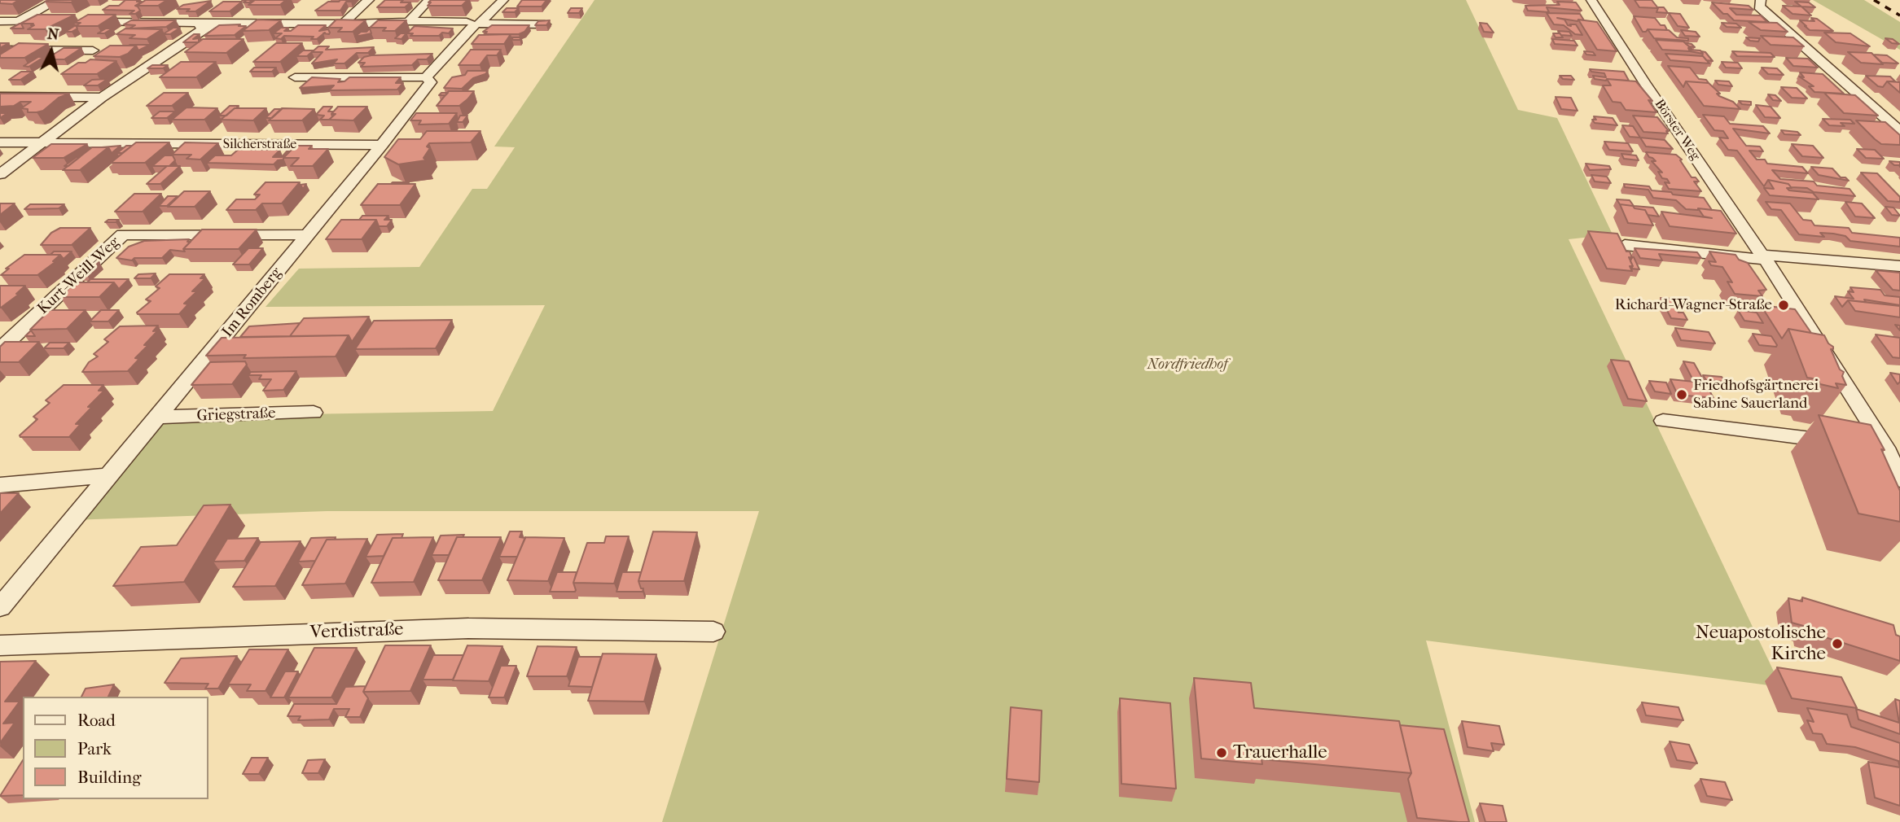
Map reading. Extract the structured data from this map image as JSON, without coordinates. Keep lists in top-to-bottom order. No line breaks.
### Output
{"streets":{"street":["Börster Weg","Silcherstraße","Kurt-Weill-Weg","Im Romberg","Griegstraße","Verdistraße"]},"crossings":[["Silcherstraße","Im Romberg"],["Kurt-Weill-Weg","Im Romberg"],["Im Romberg","Griegstraße"]],"parks":["Nordfriedhof"],"places":["Richard-Wagner-Straße","Friedhofsgärtnerei Sabine Sauerland","Neuapostolische Kirche","Trauerhalle"],"legend":["Road","Park","Building"],"north":"top"}
